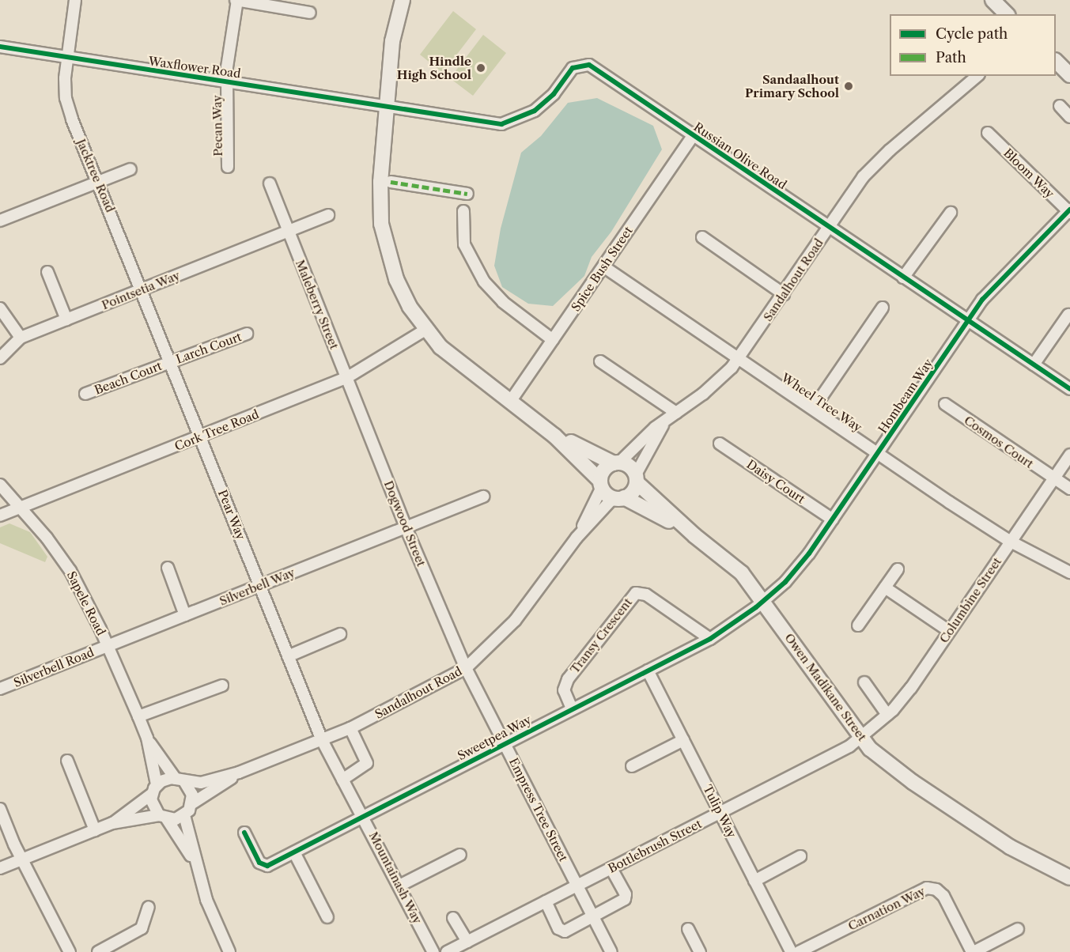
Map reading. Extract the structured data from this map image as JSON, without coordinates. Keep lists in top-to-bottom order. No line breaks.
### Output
{"streets":{"street":["Waxflower Road","Pecan Way","Russian Olive Road","Bloom Way","Jacktree Road","Spice Bush Street","Sandalhout Road","Pointsetia Way","Maleberry Street","Larch Court","Beach Court","Hombeam Way","Wheel Tree Way","Cork Tree Road","Cosmos Court","Daisy Court","Pear Way","Dogwood Street","Silverbell Way","Columbine Street","Sapele Road","Transy Crescent","Silverbell Road","Owen Madikane Street","Sweetpea Way","Empress Tree Street","Tulip Way","Bottlebrush Street","Mountainash Way","Carnation Way"]},"crossings":[["Waxflower Road","Pecan Way"],["Waxflower Road","Russian Olive Road"],["Waxflower Road","Jacktree Road"],["Russian Olive Road","Spice Bush Street"],["Russian Olive Road","Sandalhout Road"],["Russian Olive Road","Hombeam Way"],["Bloom Way","Hombeam Way"],["Jacktree Road","Pointsetia Way"],["Jacktree Road","Pear Way"],["Spice Bush Street","Wheel Tree Way"],["Sandalhout Road","Wheel Tree Way"],["Sandalhout Road","Pear Way"],["Sandalhout Road","Dogwood Street"],["Sandalhout Road","Sapele Road"],["Sandalhout Road","Owen Madikane Street"],["Sandalhout Road","Empress Tree Street"],["Sandalhout Road","Mountainash Way"],["Pointsetia Way","Maleberry Street"],["Pointsetia Way","Pear Way"],["Maleberry Street","Cork Tree Road"],["Maleberry Street","Dogwood Street"],["Larch Court","Beach Court"],["Larch Court","Pear Way"],["Beach Court","Pear Way"],["Hombeam Way","Wheel Tree Way"],["Hombeam Way","Daisy Court"],["Hombeam Way","Owen Madikane Street"],["Hombeam Way","Sweetpea Way"],["Wheel Tree Way","Columbine Street"],["Cork Tree Road","Pear Way"],["Cork Tree Road","Dogwood Street"],["Cork Tree Road","Sapele Road"],["Cosmos Court","Columbine Street"],["Pear Way","Silverbell Way"],["Pear Way","Mountainash Way"],["Dogwood Street","Silverbell Way"],["Dogwood Street","Empress Tree Street"],["Silverbell Way","Sapele Road"],["Silverbell Way","Silverbell Road"],["Columbine Street","Owen Madikane Street"],["Columbine Street","Bottlebrush Street"],["Sapele Road","Silverbell Road"],["Transy Crescent","Sweetpea Way"],["Owen Madikane Street","Sweetpea Way"],["Owen Madikane Street","Bottlebrush Street"],["Sweetpea Way","Empress Tree Street"],["Sweetpea Way","Tulip Way"],["Sweetpea Way","Mountainash Way"],["Empress Tree Street","Bottlebrush Street"],["Tulip Way","Bottlebrush Street"]],"places":["Hindle High School","Sandaalhout Primary School"],"legend":["Cycle path","Path"]}
